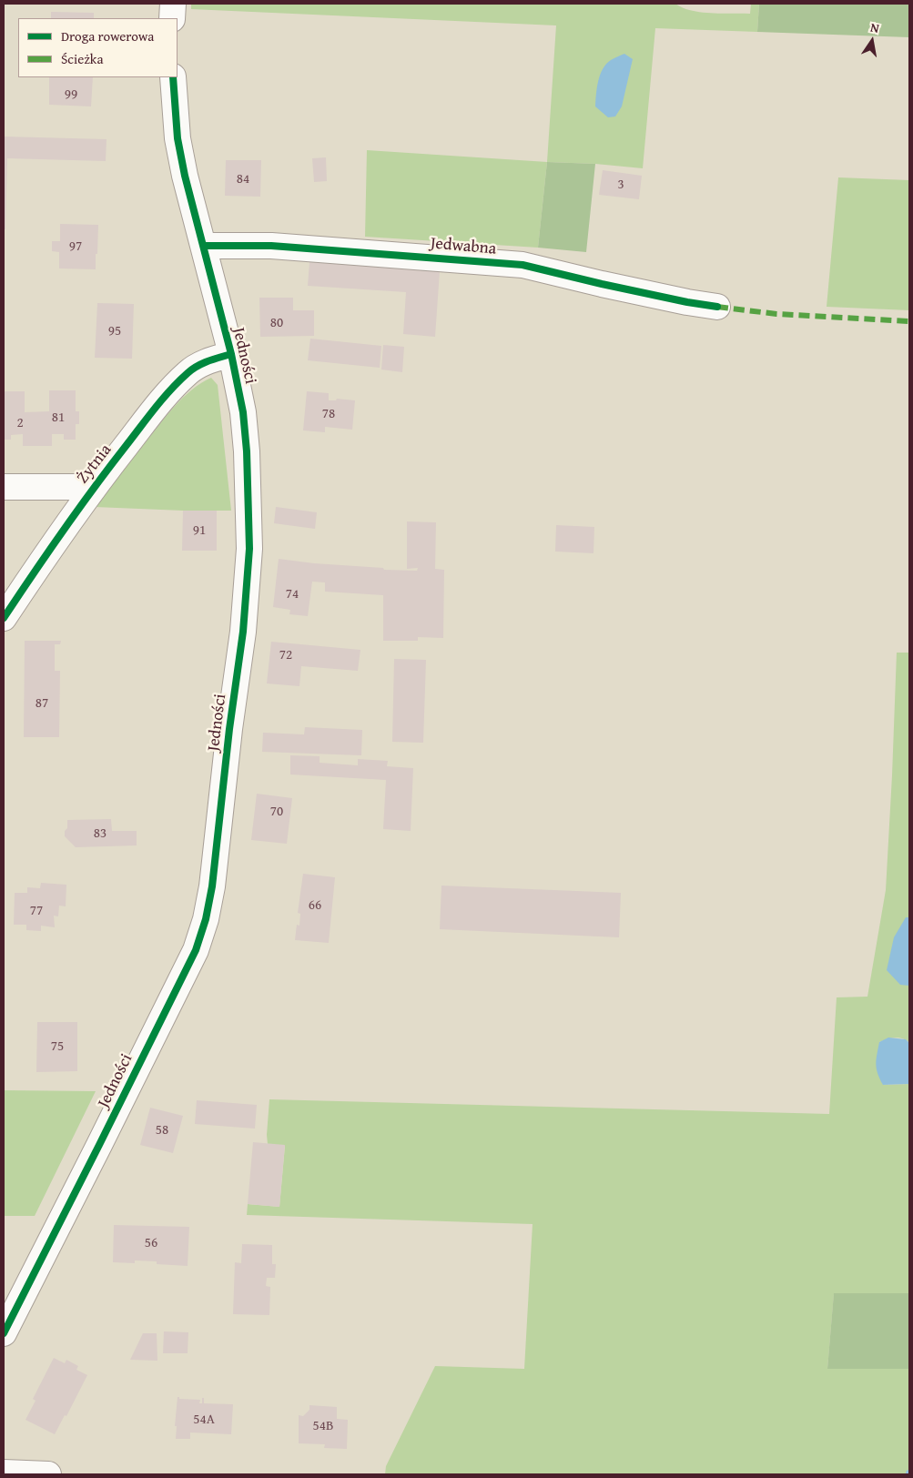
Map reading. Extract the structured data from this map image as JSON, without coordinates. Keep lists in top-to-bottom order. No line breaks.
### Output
{"streets":{"street":["Jedwabna","Jedności","Żytnia"]},"crossings":[["Jedwabna","Jedności"],["Jedności","Żytnia"]],"house_numbers":["99","84","3","97","80","95","78","81","2","91","74","72","87","70","83","66","77","75","58","56","54A","54B"],"legend":["Droga rowerowa","Ścieżka"],"north":"top"}
